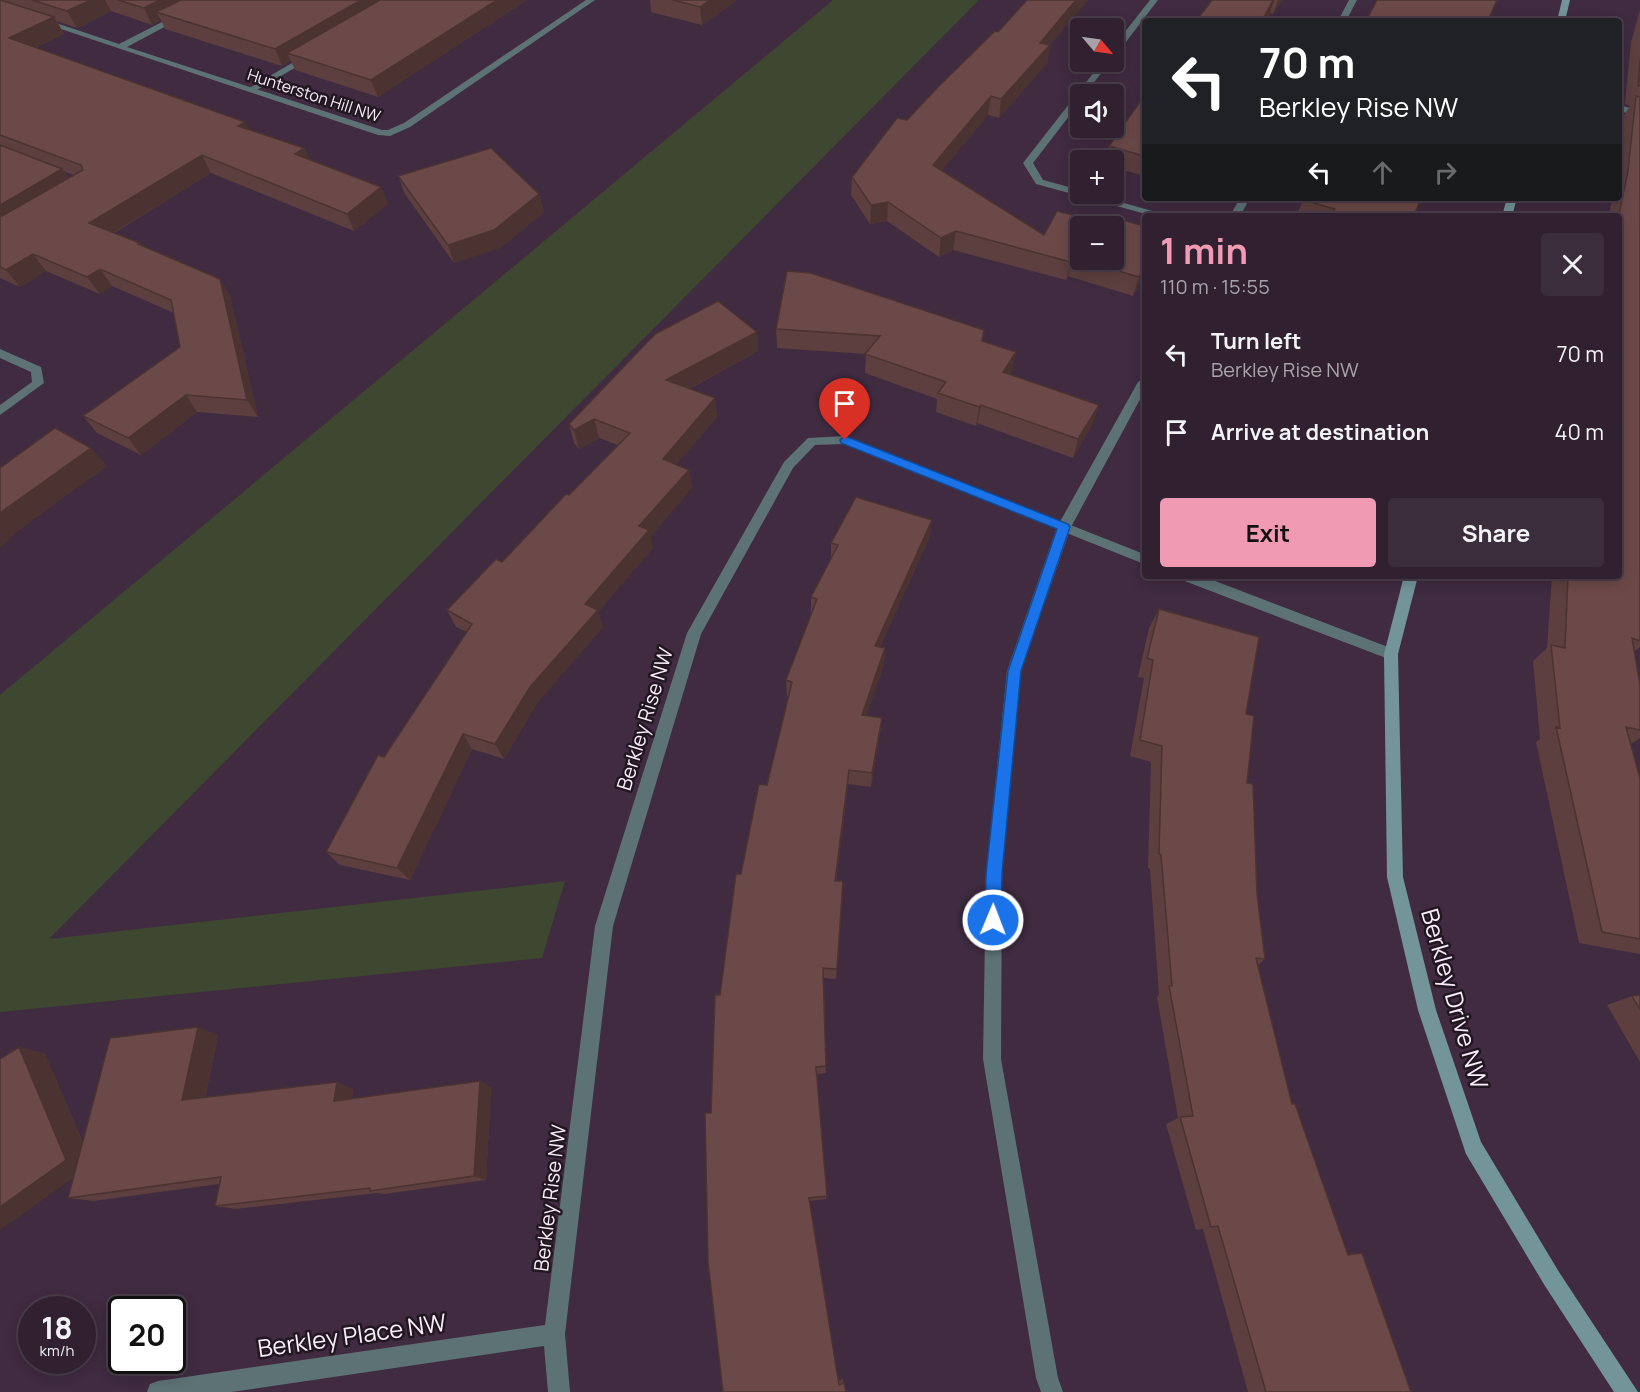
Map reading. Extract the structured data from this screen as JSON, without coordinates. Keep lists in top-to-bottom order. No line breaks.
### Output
{"streets":{"street":["Hunterston Hill NW","Berkley Rise NW","Berkley Drive NW","Berkley Place NW"]},"crossings":[["Berkley Rise NW","Berkley Place NW"]],"north":"bottom right","page":{"map_buttons":["+","−"],"turn":["70 m","Berkley Rise NW"],"heading":["1 min","110 m · 15:55"],"list":[{"name":"Turn left","note":"Berkley Rise NW","value":"70 m"},{"name":"Arrive at destination","value":"40 m"}],"buttons":["Exit","Share"],"speed":"18 km/h","limit":"20"}}
